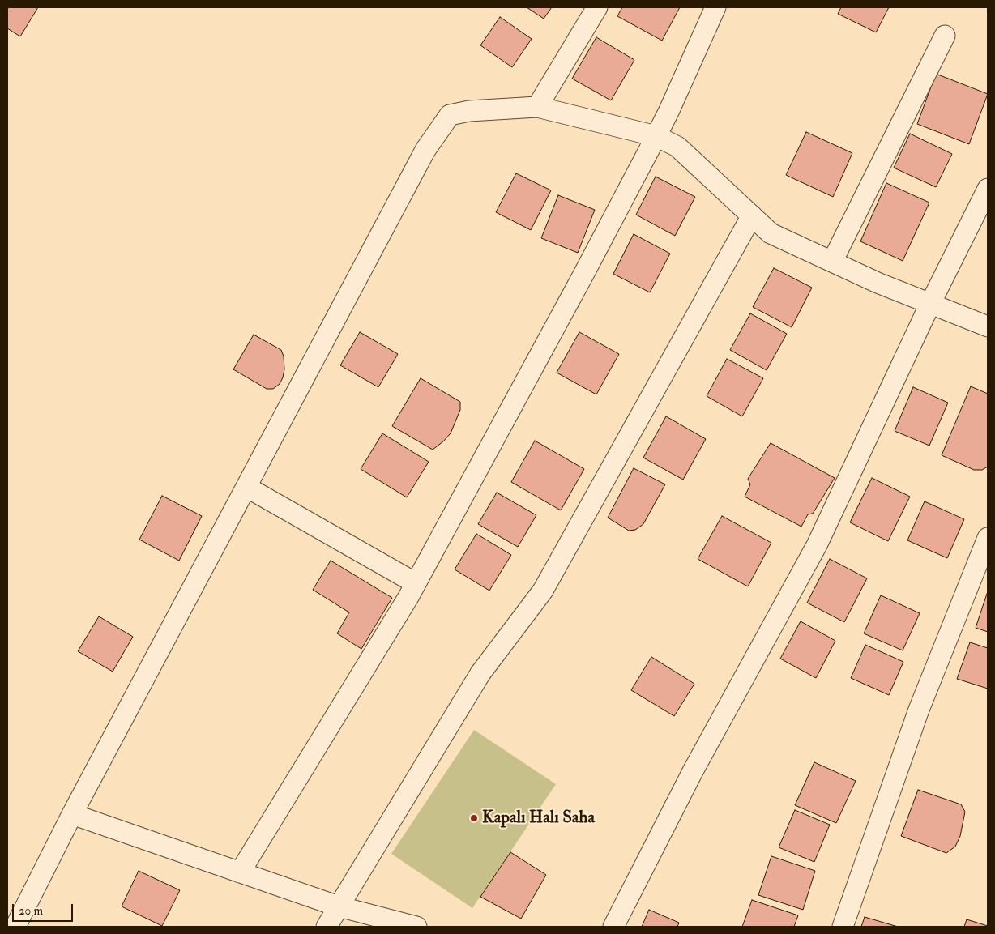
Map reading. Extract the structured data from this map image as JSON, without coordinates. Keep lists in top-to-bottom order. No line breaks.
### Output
{"places":["Kapalı Halı Saha"],"scale_bar":"20 m"}
